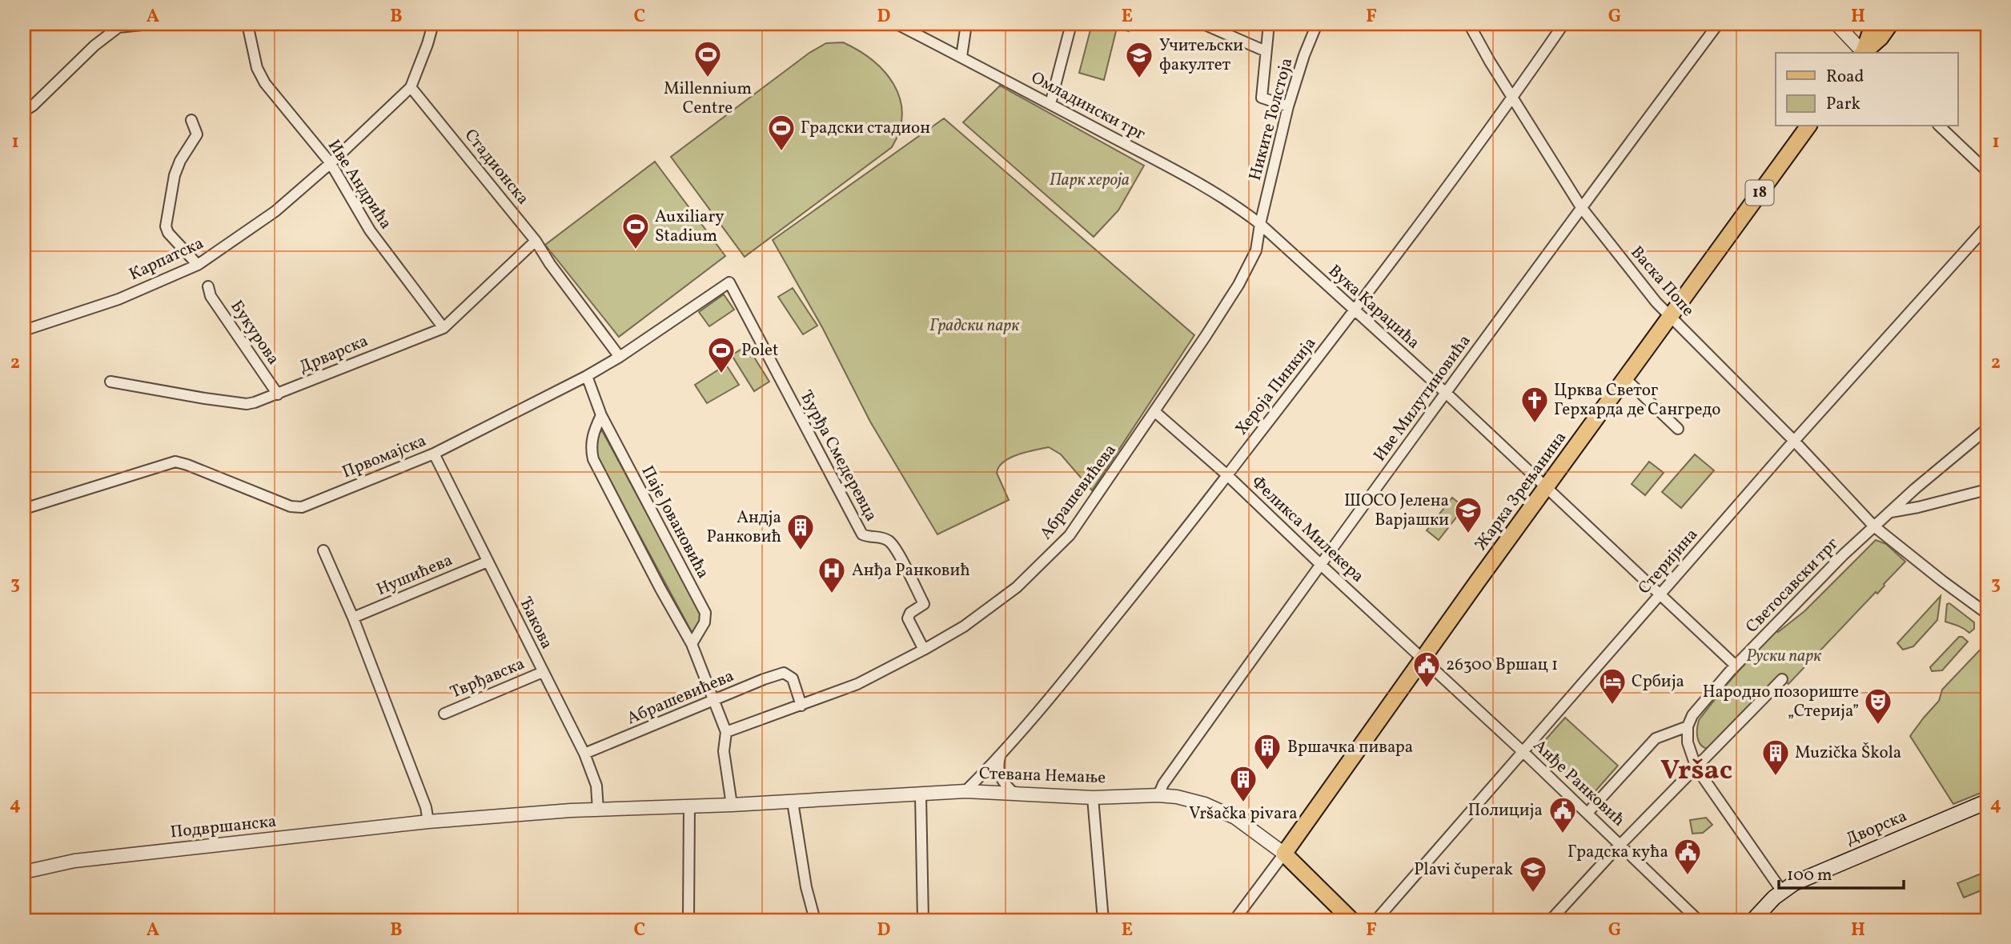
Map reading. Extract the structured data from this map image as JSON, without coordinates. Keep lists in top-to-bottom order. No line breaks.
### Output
{"streets":{"main road":["18","Жарка Зрењанина","Стевана Немање","Дворска"],"street":["Омладински трг","Никите Толстоја","Стадионска","Иве Андрића","Карпатска","Васка Попе","Вука Караџића","Букурова","Дрварска","Хероја Пинкија","Иве Милутиновића","Ђурђа Смедеревца","Првомајска","Абрашевићева","Паје Јовановића","Феликса Милекера","Стеријина","Нушићева","Светосавски трг","Ђакова","Тврђавска","Анђе Ранковић","Подвршанска"]},"crossings":[["Омладински трг","Никите Толстоја"],["Омладински трг","Вука Караџића"],["Омладински трг","Абрашевићева"],["Никите Толстоја","Вука Караџића"],["Никите Толстоја","Абрашевићева"],["Стадионска","Дрварска"],["Стадионска","Првомајска"],["Иве Андрића","Карпатска"],["Иве Андрића","Дрварска"],["Васка Попе","Хероја Пинкија"],["Васка Попе","Иве Милутиновића"],["Васка Попе","Жарка Зрењанина"],["Васка Попе","Стеријина"],["Васка Попе","Светосавски трг"],["Вука Караџића","Хероја Пинкија"],["Вука Караџића","Иве Милутиновића"],["Вука Караџића","Жарка Зрењанина"],["Вука Караџића","Абрашевићева"],["Вука Караџића","Стеријина"],["Вука Караџића","Светосавски трг"],["Букурова","Дрварска"],["Хероја Пинкија","Феликса Милекера"],["Хероја Пинкија","Стевана Немање"],["Иве Милутиновића","Феликса Милекера"],["Иве Милутиновића","Стевана Немање"],["Ђурђа Смедеревца","Првомајска"],["Ђурђа Смедеревца","Абрашевићева"],["Првомајска","Паје Јовановића"],["Првомајска","Ђакова"],["Жарка Зрењанина","Феликса Милекера"],["Жарка Зрењанина","Стевана Немање"],["Абрашевићева","Феликса Милекера"],["Абрашевићева","Ђакова"],["Феликса Милекера","Анђе Ранковић"],["Стеријина","Анђе Ранковић"],["Нушићева","Ђакова"],["Ђакова","Тврђавска"],["Ђакова","Подвршанска"],["Стевана Немање","Подвршанска"]],"districts":["Vršac"],"parks":["Парк хероја","Градски парк","Руски парк"],"places":{"sports":["Millennium Centre","Градски стадион","Auxiliary Stadium","Polet"],"school or university":["Учитељски факултет","ШОСО Јелена Варјашки","Plavi čuperak"],"church":["Црква Светог Герхарда де Сангредо"],"building":["Андја Ранковић","Вршачка пивара","Muzička Škola","Vršačka pivara"],"hospital":["Анђа Ранковић"],"public building":["26300 Вршац 1","Полицијa","Градска кућа"],"hotel":["Србија"],"theatre":["Народно позориште „Стерија”"]},"legend":["Road","Park"],"scale_bar":"100 m","grid":{"columns":["A","B","C","D","E","F","G","H"],"rows":["1","2","3","4"]}}
